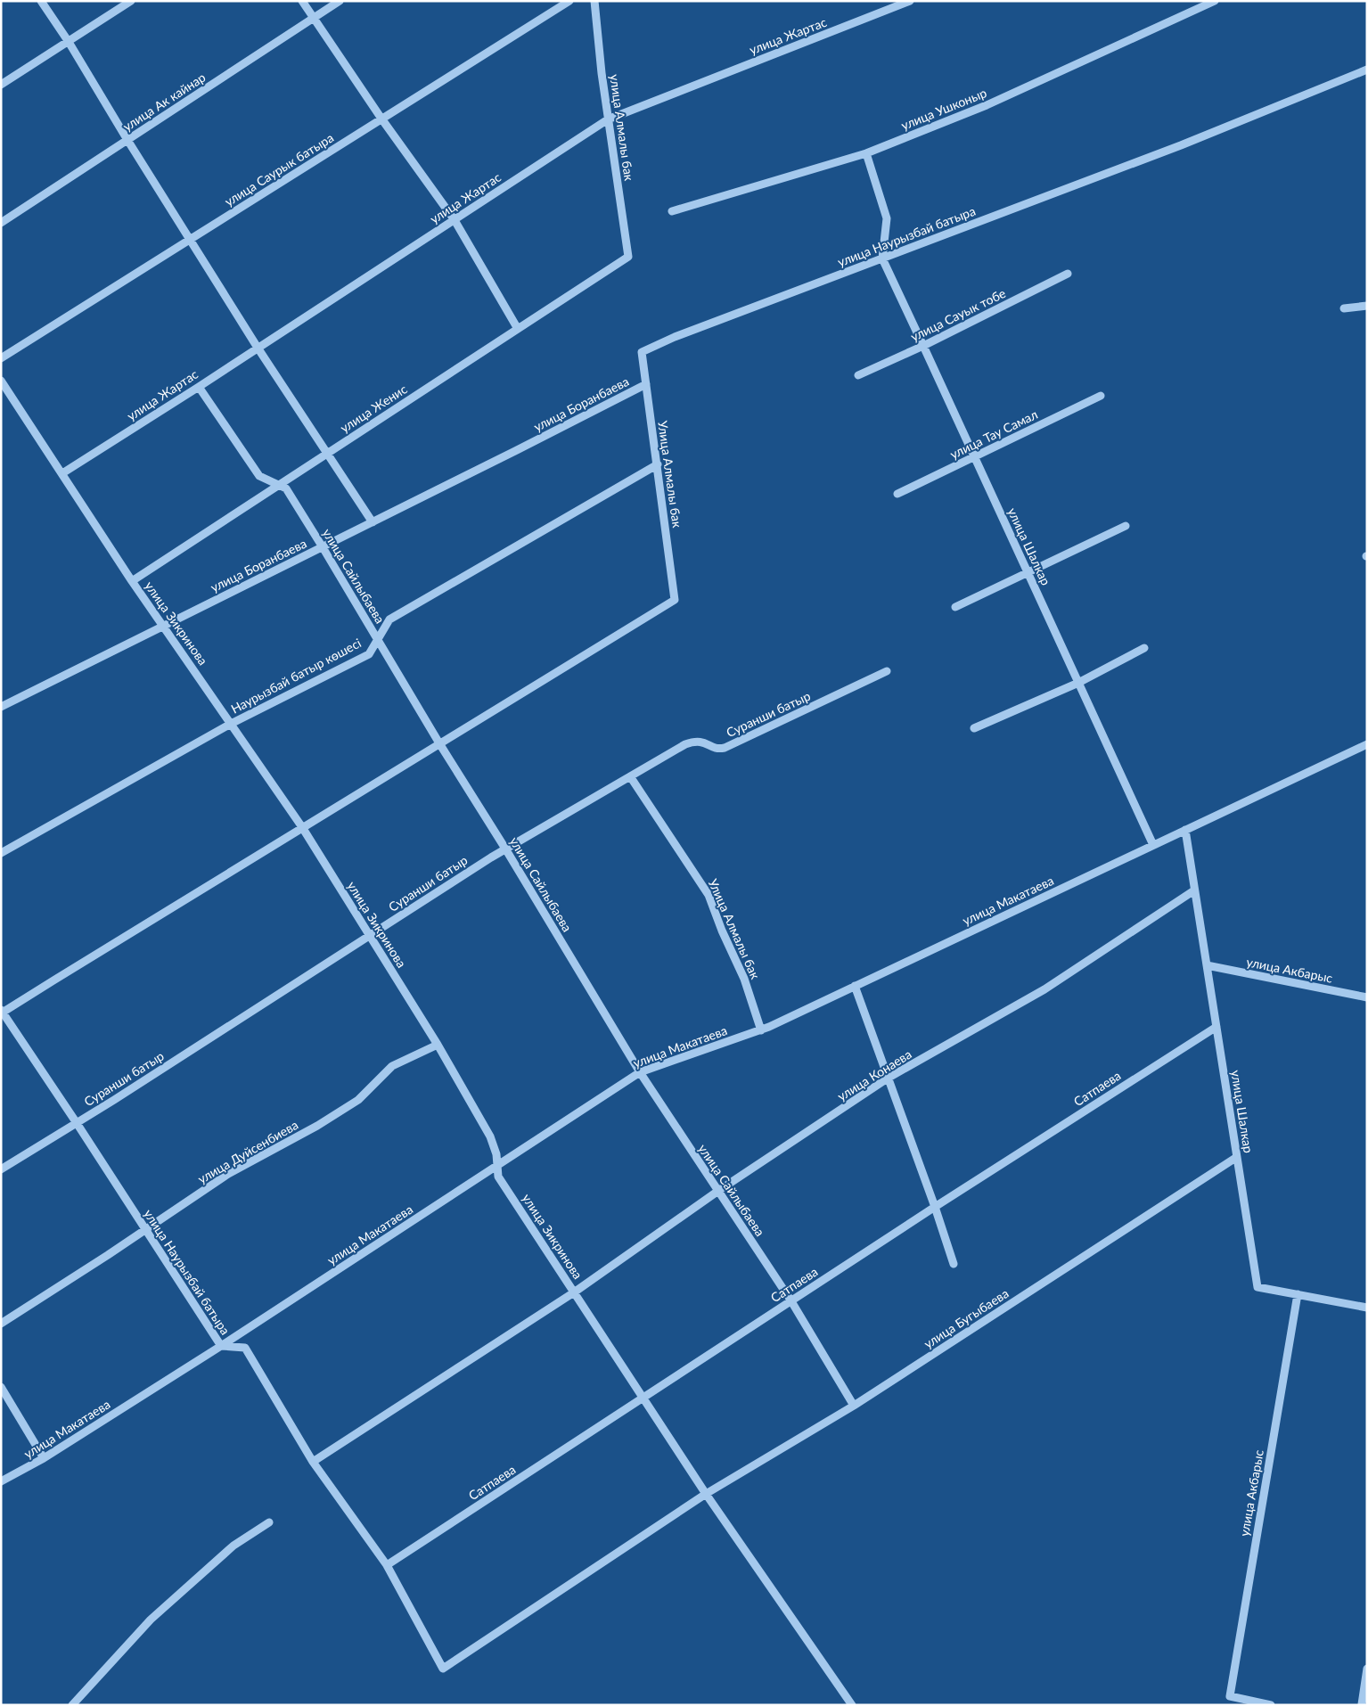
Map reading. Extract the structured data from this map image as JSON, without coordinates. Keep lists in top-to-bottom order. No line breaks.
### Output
{"streets":{"street":["улица Жартас","улица Ак кайнар","улица Ушконыр","улица Алмалы бак","улица Саурык батыра","улица Наурызбай батыра","улица Сауык тобе","улица Боранбаева","улица Женис","улица Тау Самал","Улица Алмалы бак","улица Шалкар","улица Сайлыбаева","улица Зикринова","Наурызбай батыр көшесі","Суранши батыр","улица Макатаева","улица Акбарыс","улица Конаева","Сатпаева","улица Дуйсенбиева","улица Бугыбаева"]},"crossings":[["улица Жартас","улица Алмалы бак"],["улица Жартас","улица Сайлыбаева"],["улица Жартас","улица Зикринова"],["улица Алмалы бак","улица Женис"],["улица Наурызбай батыра","Улица Алмалы бак"],["улица Наурызбай батыра","улица Шалкар"],["улица Наурызбай батыра","Суранши батыр"],["улица Наурызбай батыра","улица Макатаева"],["улица Наурызбай батыра","улица Конаева"],["улица Наурызбай батыра","Сатпаева"],["улица Наурызбай батыра","улица Дуйсенбиева"],["улица Наурызбай батыра","улица Бугыбаева"],["улица Сауык тобе","улица Шалкар"],["улица Боранбаева","Улица Алмалы бак"],["улица Боранбаева","улица Сайлыбаева"],["улица Боранбаева","улица Зикринова"],["улица Женис","улица Сайлыбаева"],["улица Женис","улица Зикринова"],["улица Тау Самал","улица Шалкар"],["Улица Алмалы бак","улица Сайлыбаева"],["Улица Алмалы бак","Наурызбай батыр көшесі"],["Улица Алмалы бак","Суранши батыр"],["Улица Алмалы бак","улица Макатаева"],["улица Шалкар","улица Макатаева"],["улица Шалкар","улица Акбарыс"],["улица Шалкар","улица Конаева"],["улица Шалкар","Сатпаева"],["улица Шалкар","улица Бугыбаева"],["улица Сайлыбаева","Наурызбай батыр көшесі"],["улица Сайлыбаева","Суранши батыр"],["улица Сайлыбаева","улица Макатаева"],["улица Сайлыбаева","улица Конаева"],["улица Сайлыбаева","Сатпаева"],["улица Сайлыбаева","улица Бугыбаева"],["улица Зикринова","Наурызбай батыр көшесі"],["улица Зикринова","Суранши батыр"],["улица Зикринова","улица Макатаева"],["улица Зикринова","улица Конаева"],["улица Зикринова","Сатпаева"],["улица Зикринова","улица Дуйсенбиева"],["улица Зикринова","улица Бугыбаева"]]}
